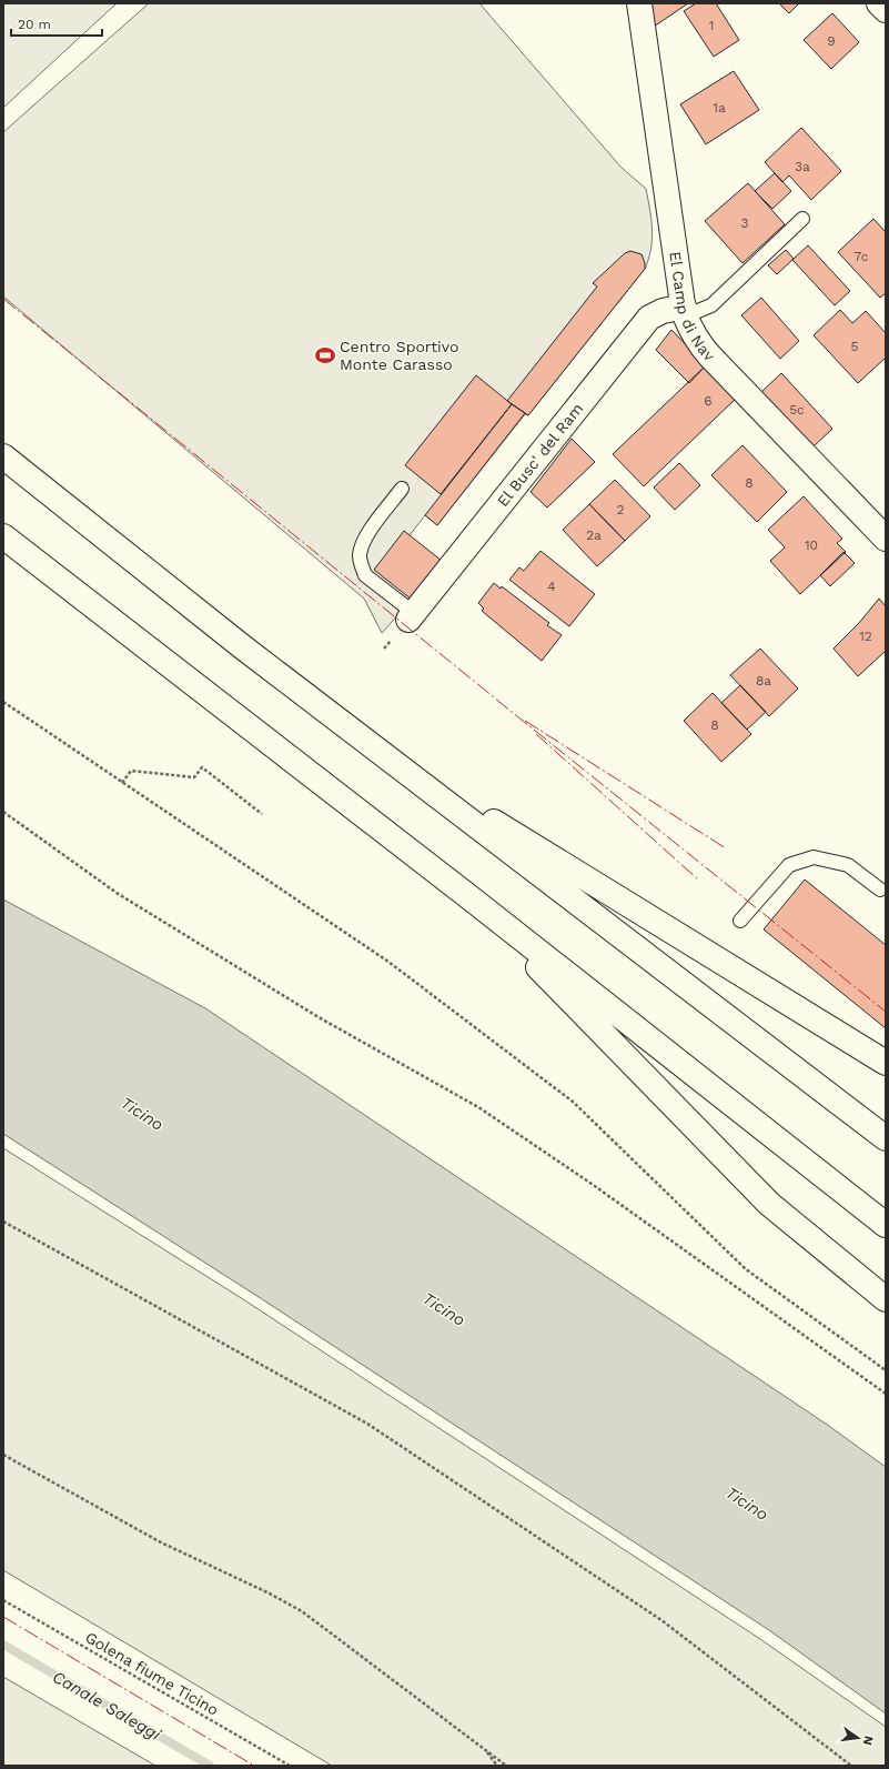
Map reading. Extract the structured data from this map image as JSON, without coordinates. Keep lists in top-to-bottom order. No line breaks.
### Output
{"streets":{"main road":["El Camp di Nav","El Busc' del Ram"],"path":["Golena fiume Ticino"]},"crossings":[["El Camp di Nav","El Busc' del Ram"]],"water":["Ticino","Canale Saleggi"],"places":{"sports":["Centro Sportivo Monte Carasso"]},"house_numbers":["1","9","1a","3a","3","7c","5","6","5c","8","2","2a","10","4","12","8a","8"],"scale_bar":"20 m","north":"right"}
